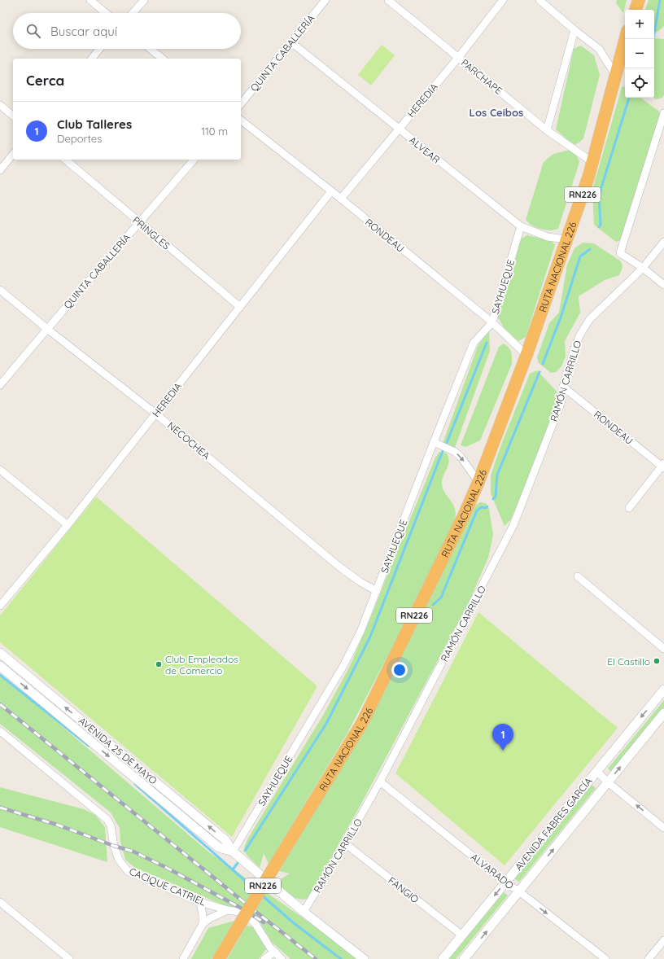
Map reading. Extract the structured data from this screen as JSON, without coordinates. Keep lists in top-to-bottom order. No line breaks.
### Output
{"streets":{"highway":["RN226","RUTA NACIONAL 226"],"street":["QUINTA CABALLERÍA","PARCHAPE","HEREDIA","ALVEAR","PRINGLES","RONDEAU","SAYHUEQUE","RAMÓN CARRILLO","NECOCHEA","AVENIDA 25 DE MAYO","AVENIDA FABRES GARCÍA","ALVARADO","CACIQUE CATRIEL","FANGIO"]},"crossings":[["QUINTA CABALLERÍA","ALVEAR"],["QUINTA CABALLERÍA","PRINGLES"],["QUINTA CABALLERÍA","NECOCHEA"],["PARCHAPE","HEREDIA"],["PARCHAPE","RUTA NACIONAL 226"],["HEREDIA","ALVEAR"],["HEREDIA","PRINGLES"],["HEREDIA","RONDEAU"],["HEREDIA","NECOCHEA"],["ALVEAR","RUTA NACIONAL 226"],["ALVEAR","SAYHUEQUE"],["RONDEAU","RUTA NACIONAL 226"],["RONDEAU","SAYHUEQUE"],["RONDEAU","RAMÓN CARRILLO"],["SAYHUEQUE","NECOCHEA"],["SAYHUEQUE","AVENIDA 25 DE MAYO"],["RAMÓN CARRILLO","AVENIDA 25 DE MAYO"],["RAMÓN CARRILLO","ALVARADO"],["RAMÓN CARRILLO","FANGIO"],["AVENIDA FABRES GARCÍA","ALVARADO"],["AVENIDA FABRES GARCÍA","FANGIO"]],"one_way":["ALVARADO"],"districts":["Los Ceibos"],"places":["El Castillo","Club Empleados de Comercio"],"page":{"map_buttons":["+","−"],"search":"Buscar aquí","heading":"Cerca","list":[{"mark":"1","name":"Club Talleres","note":"Deportes","value":"110 m"}],"pins":"1"}}
